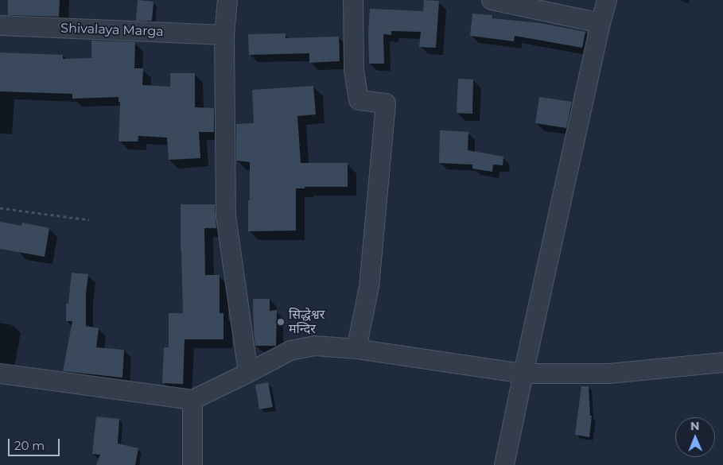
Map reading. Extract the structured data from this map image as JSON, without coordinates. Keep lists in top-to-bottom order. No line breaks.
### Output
{"streets":{"street":["Shivalaya Marga"]},"places":["सिद्धेश्वर मन्दिर"],"scale_bar":"20 m","north":"top"}
